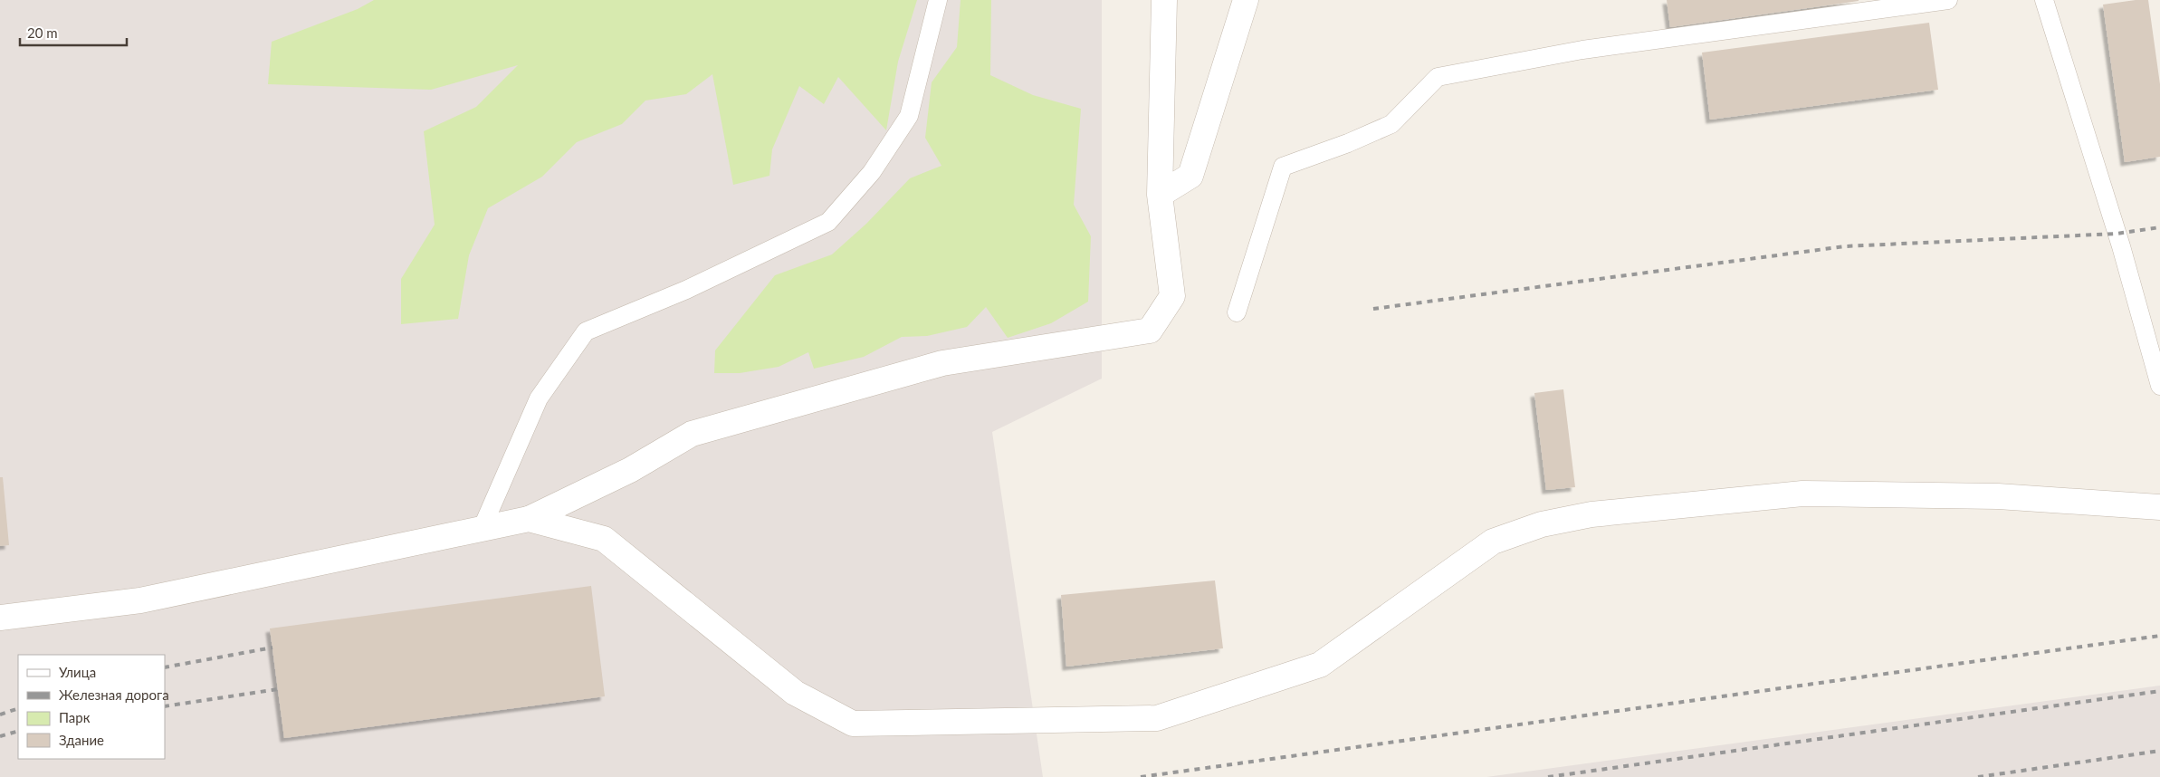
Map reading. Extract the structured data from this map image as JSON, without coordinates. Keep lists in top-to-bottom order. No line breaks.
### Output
{"legend":["Улица","Железная дорога","Парк","Здание"],"scale_bar":"20 m"}
